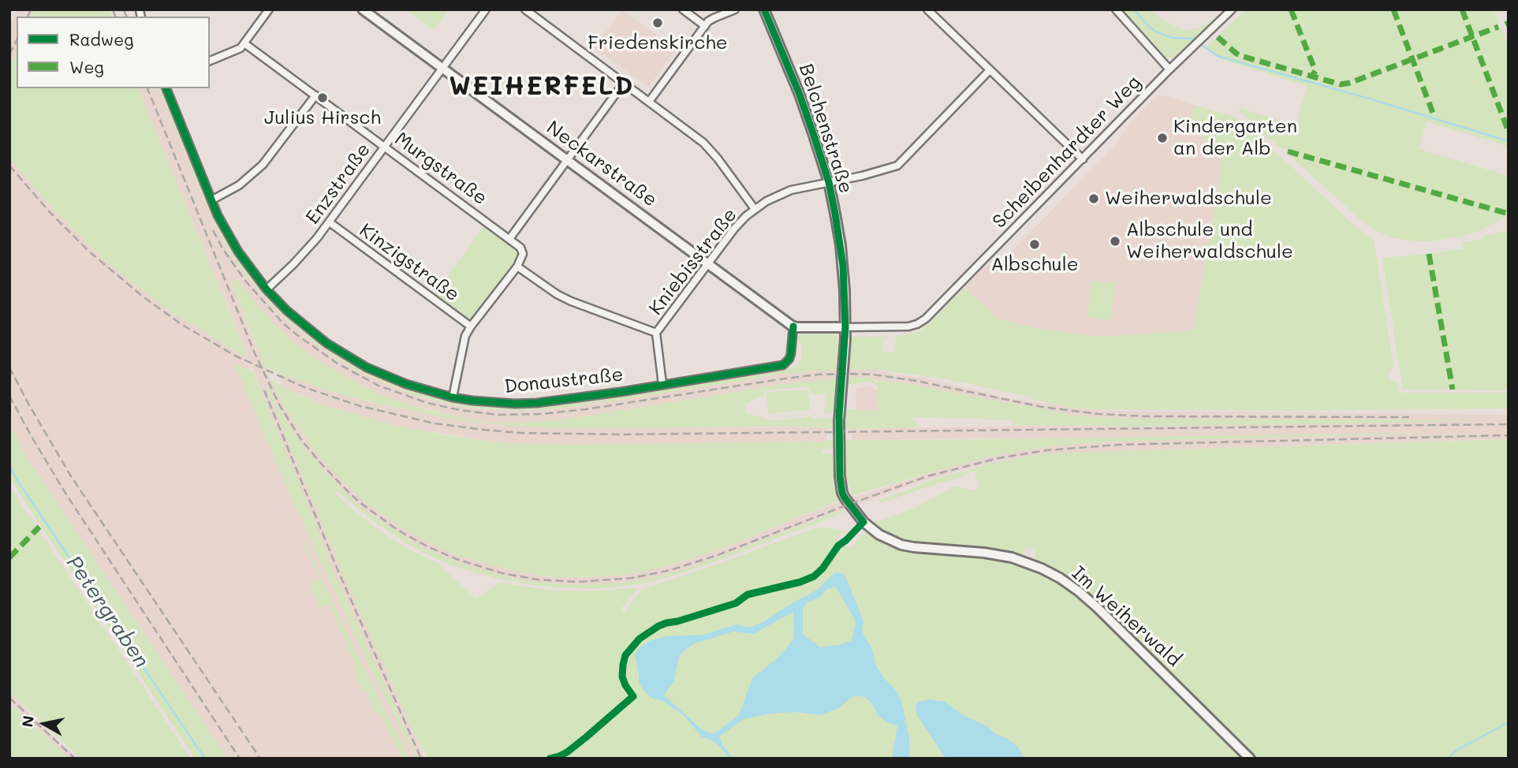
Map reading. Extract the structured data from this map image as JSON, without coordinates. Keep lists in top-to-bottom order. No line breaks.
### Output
{"streets":{"street":["Belchenstraße","Scheibenhardter Weg","Neckarstraße","Murgstraße","Enzstraße","Kniebisstraße","Kinzigstraße","Donaustraße","Im Weiherwald"]},"crossings":[["Belchenstraße","Scheibenhardter Weg"],["Belchenstraße","Kniebisstraße"],["Belchenstraße","Im Weiherwald"],["Scheibenhardter Weg","Im Weiherwald"],["Neckarstraße","Enzstraße"],["Neckarstraße","Kniebisstraße"],["Neckarstraße","Donaustraße"],["Murgstraße","Enzstraße"],["Enzstraße","Kinzigstraße"],["Enzstraße","Donaustraße"],["Kniebisstraße","Donaustraße"]],"districts":["WEIHERFELD"],"water":["Petergraben"],"places":["Friedenskirche","Julius Hirsch","Kindergarten an der Alb","Weiherwaldschule","Albschule und Weiherwaldschule","Albschule"],"legend":["Radweg","Weg"],"north":"left"}
